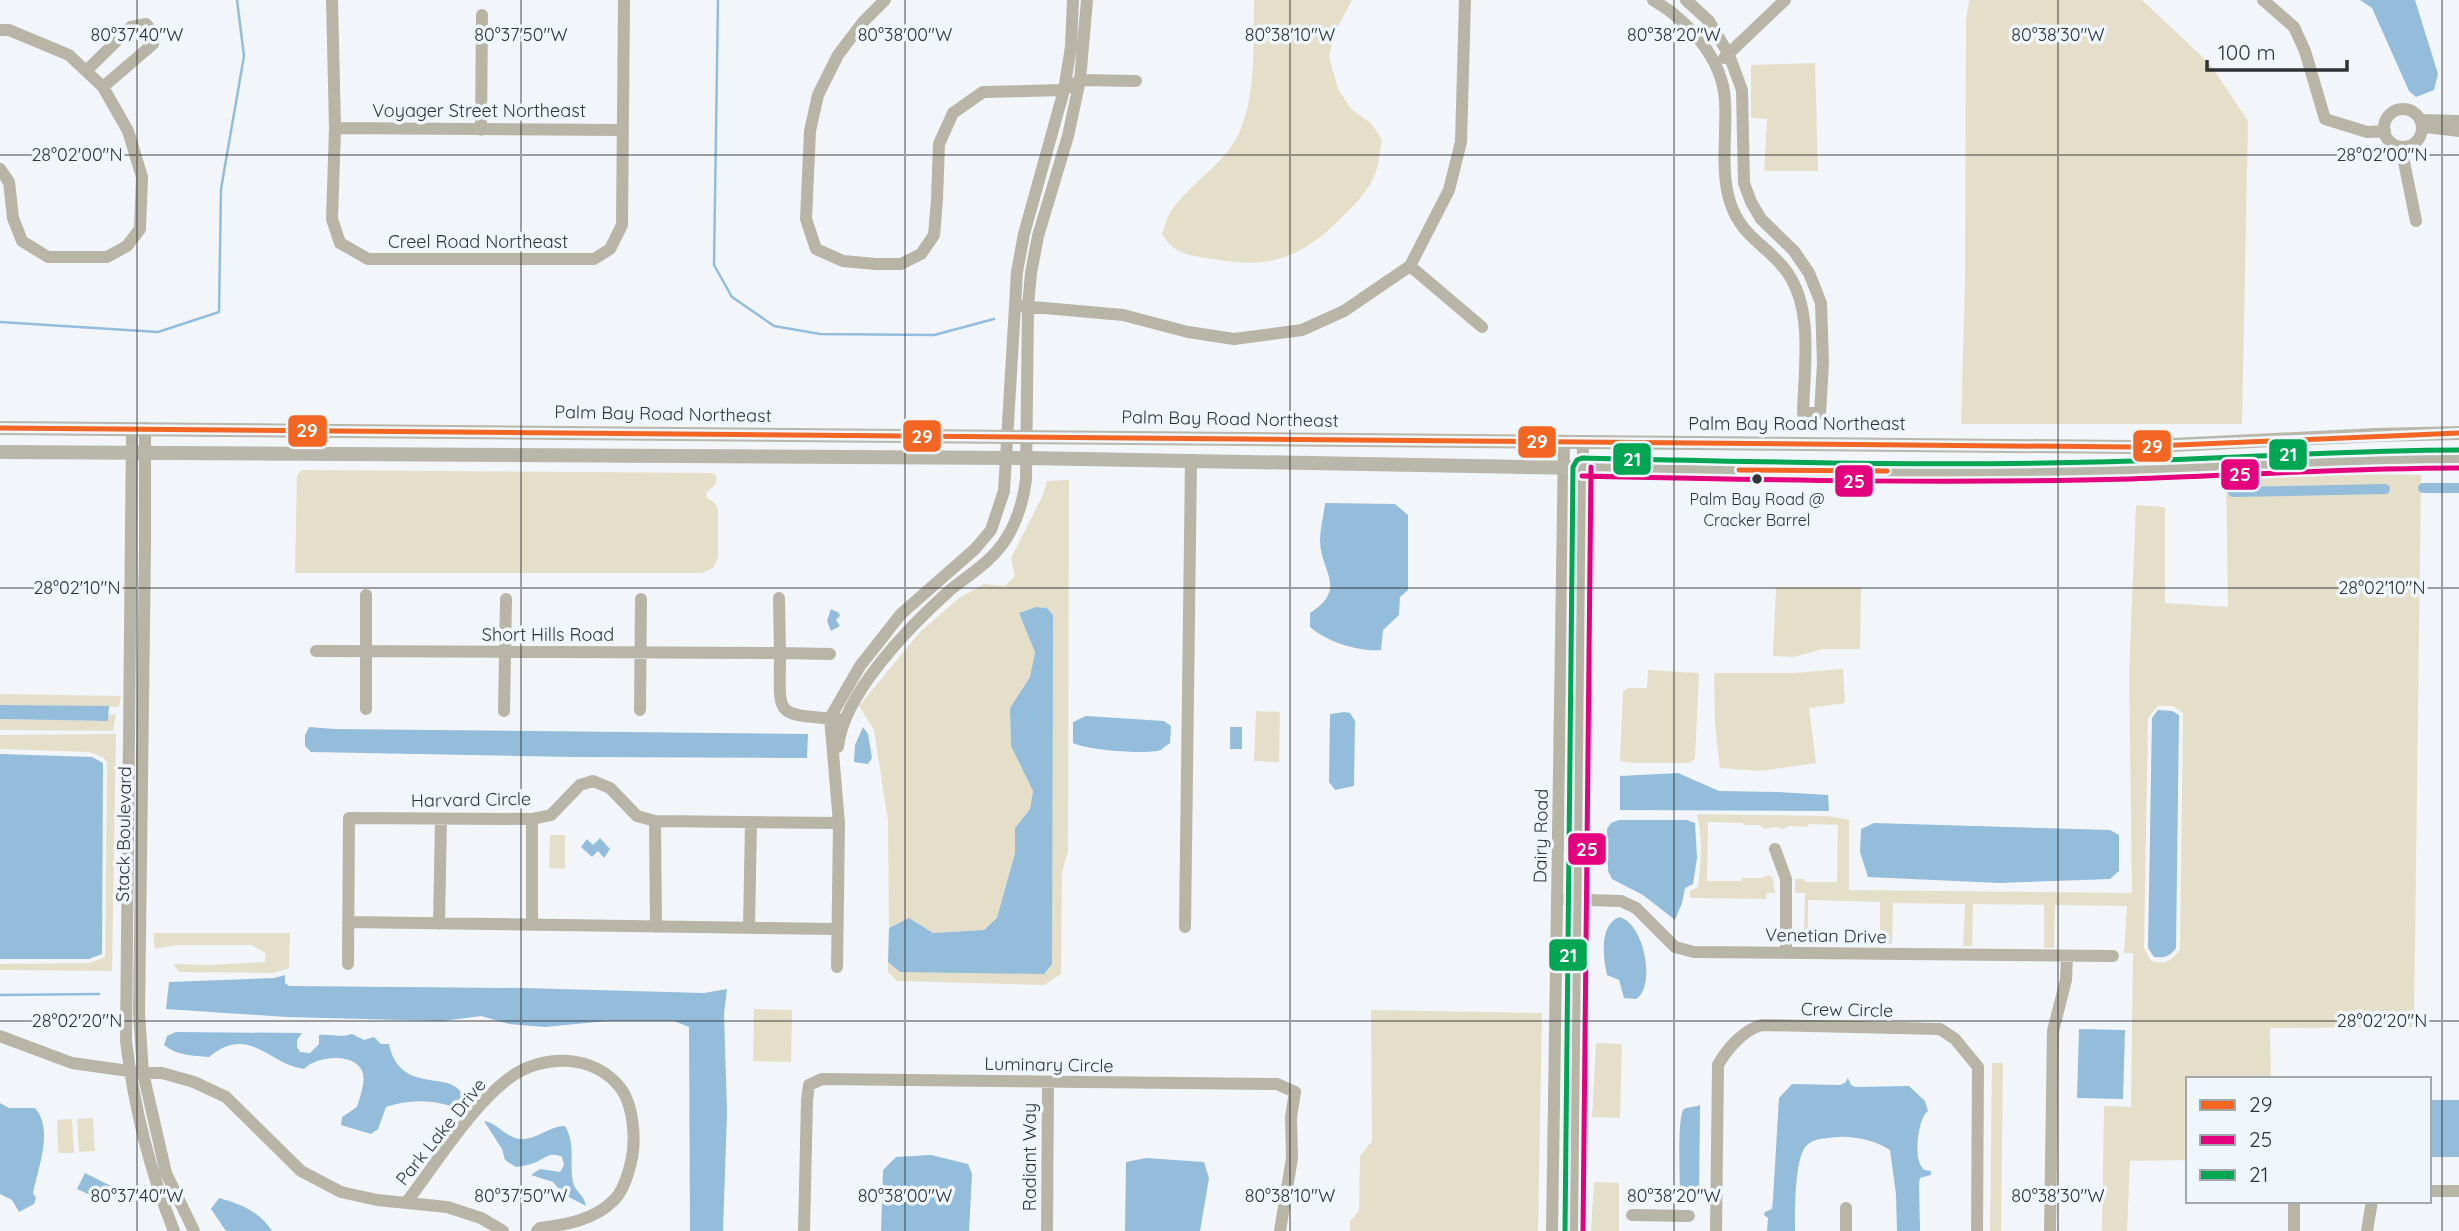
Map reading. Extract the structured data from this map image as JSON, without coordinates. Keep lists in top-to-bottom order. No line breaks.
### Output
{"streets":{"main road":["Palm Bay Road Northeast"],"street":["Voyager Street Northeast","Creel Road Northeast","Short Hills Road","Harvard Circle","Stack Boulevard","Dairy Road","Venetian Drive","Crew Circle","Luminary Circle","Park Lake Drive","Radiant Way"]},"crossings":[["Voyager Street Northeast","Creel Road Northeast"],["Palm Bay Road Northeast","Stack Boulevard"],["Palm Bay Road Northeast","Dairy Road"],["Dairy Road","Venetian Drive"],["Luminary Circle","Radiant Way"]],"places":["Palm Bay Road @ Cracker Barrel"],"lines":["transit line 29","transit line 21","transit line 25"],"legend":["29","25","21"],"scale_bar":"100 m","coordinates":["80°37'40\"W","80°37'50\"W","80°38'00\"W","80°38'10\"W","80°38'20\"W","80°38'30\"W","28°02'00\"N","28°02'10\"N","28°02'20\"N"]}
